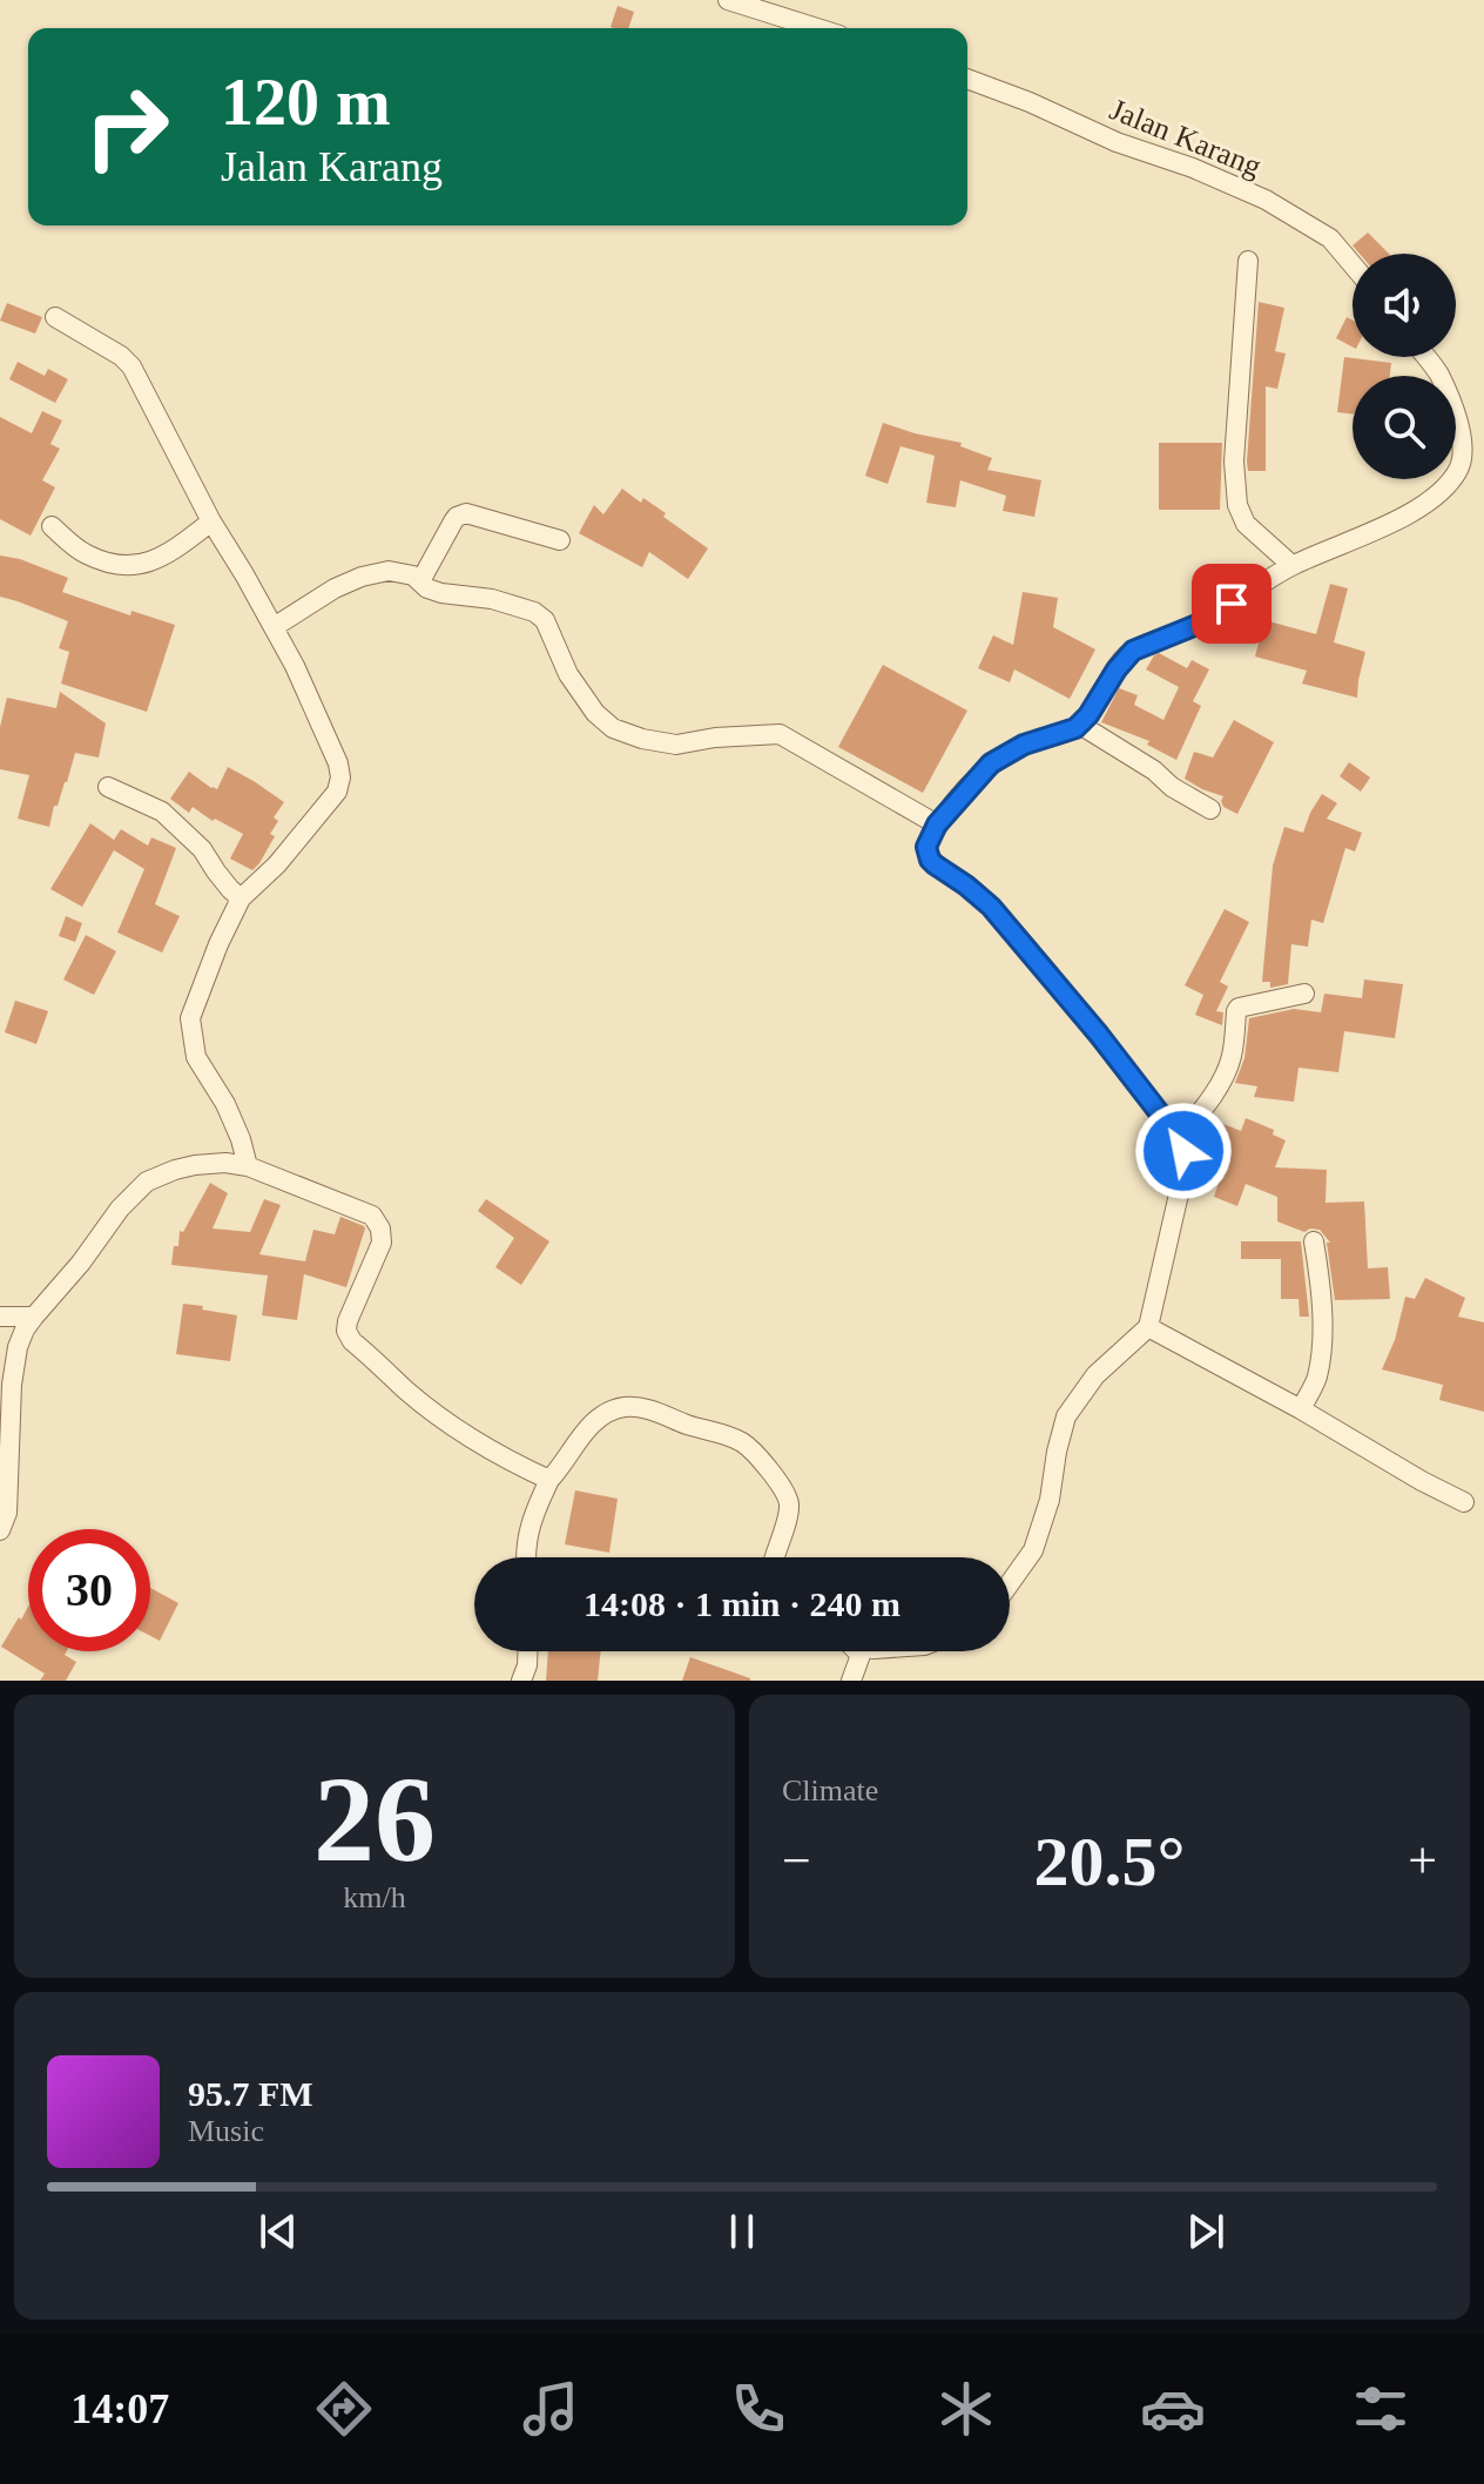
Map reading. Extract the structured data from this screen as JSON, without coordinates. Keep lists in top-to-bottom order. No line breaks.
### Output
{"streets":{"street":["Jalan Karang"]},"page":{"turn":["120 m","Jalan Karang"],"limit":"30","trip":"14:08 · 1 min · 240 m","tile":[["26","km/h"],"Climate"],"heat":["−","20.5°","+"],"song":["95.7 FM","Music"],"tabs":"14:07"}}
